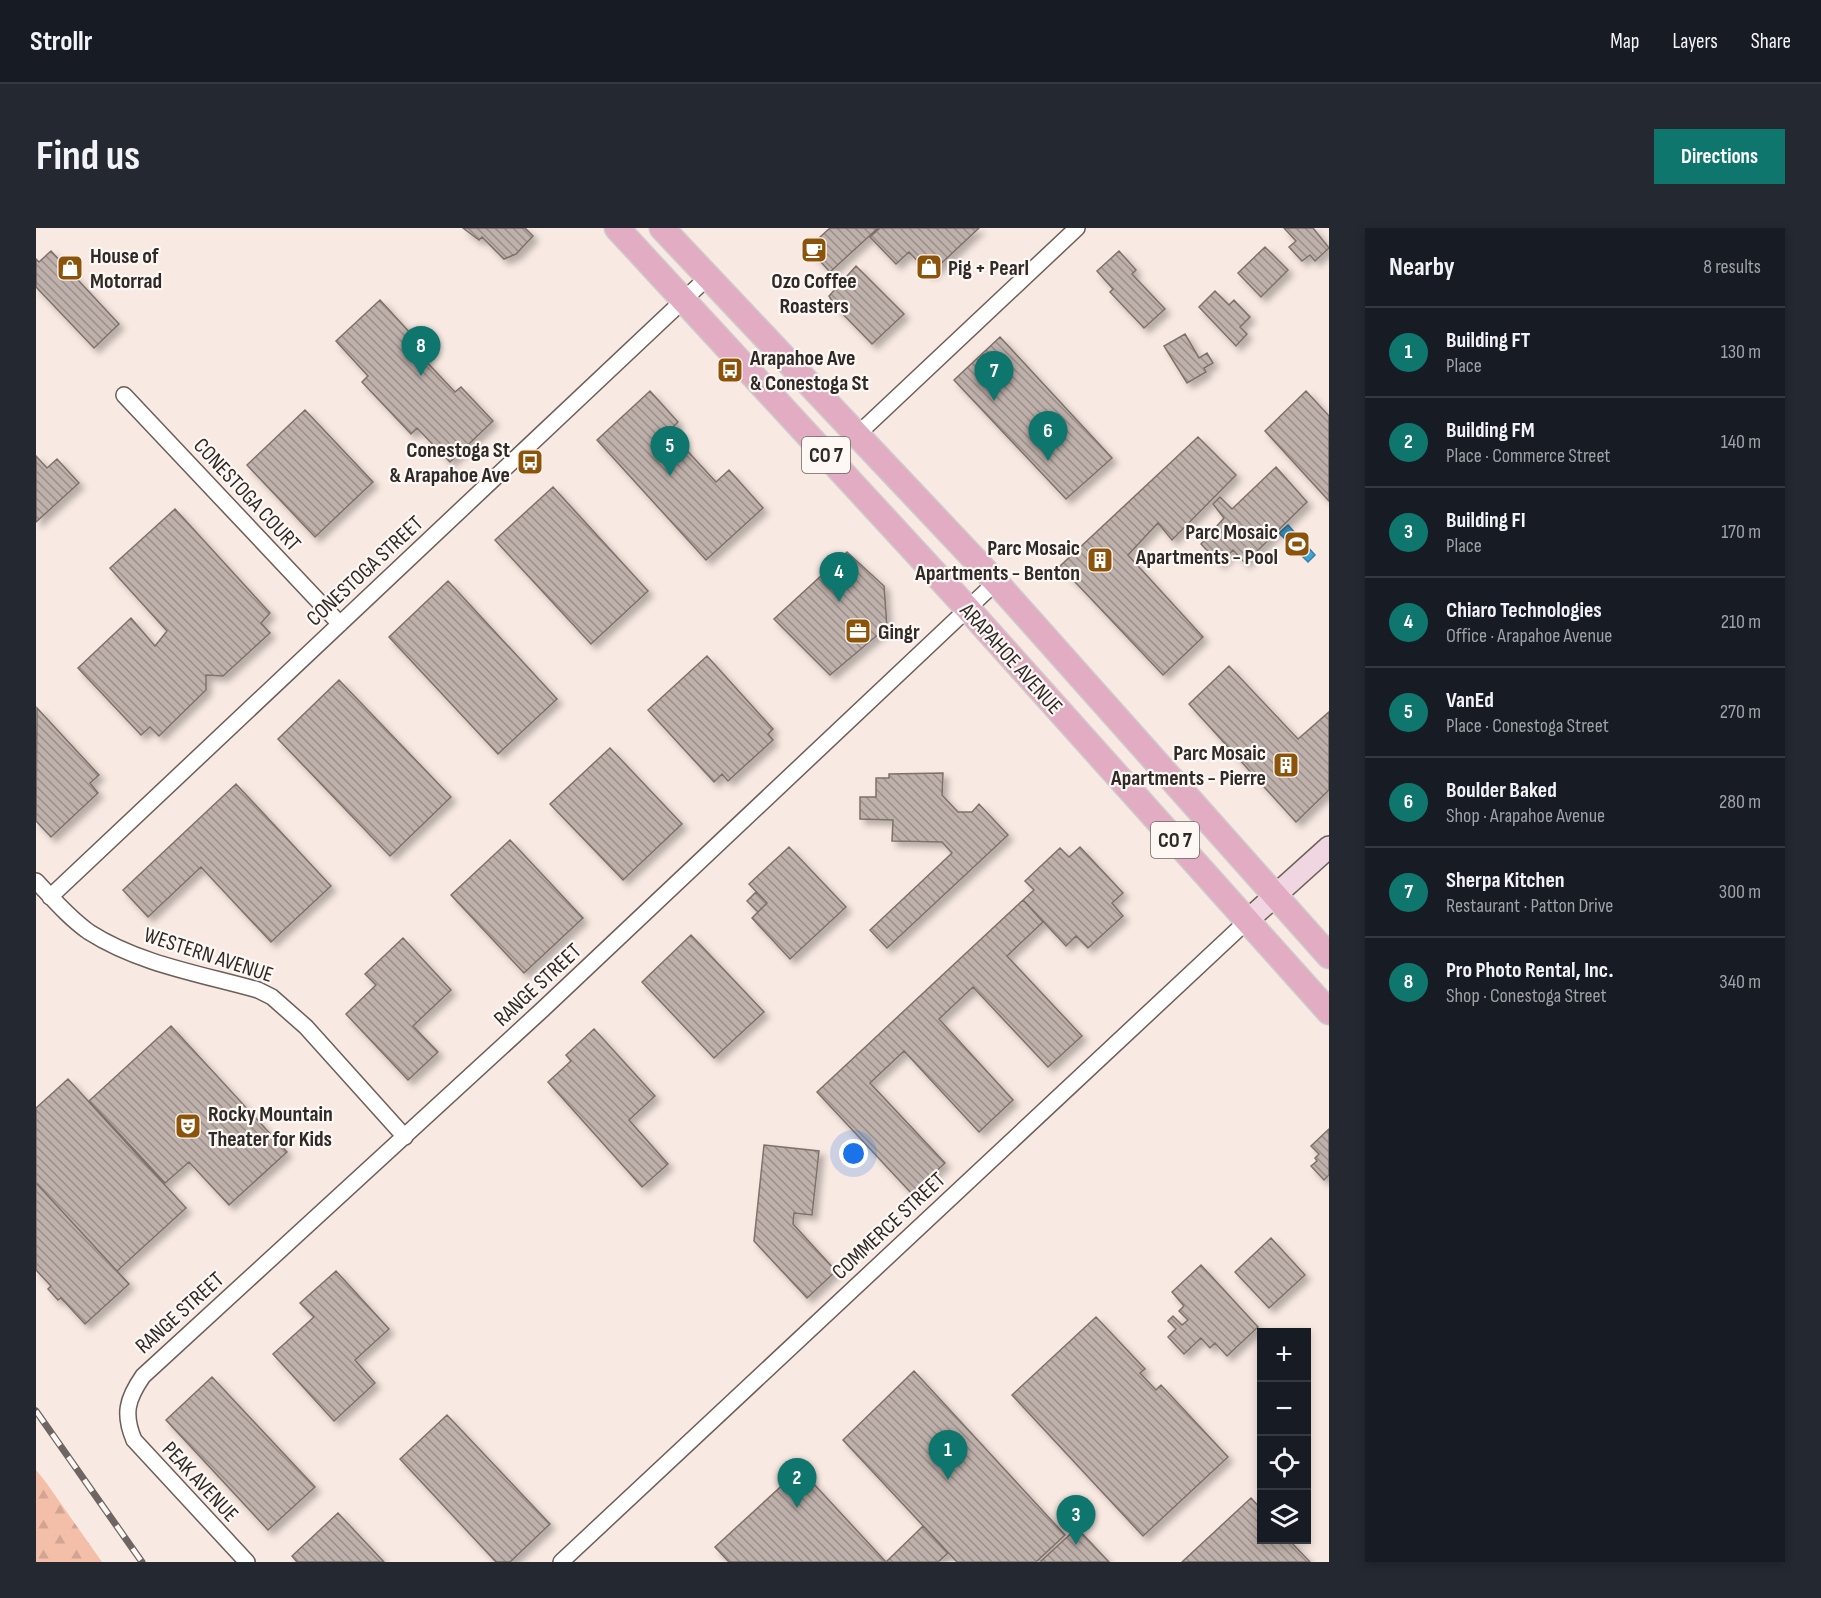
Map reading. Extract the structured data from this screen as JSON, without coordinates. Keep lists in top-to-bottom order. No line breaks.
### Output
{"streets":{"main road":["CO 7","ARAPAHOE AVENUE"],"street":["CONESTOGA COURT","CONESTOGA STREET","WESTERN AVENUE","RANGE STREET","COMMERCE STREET","PEAK AVENUE"]},"crossings":[["CONESTOGA COURT","CONESTOGA STREET"],["CONESTOGA STREET","ARAPAHOE AVENUE"],["CONESTOGA STREET","WESTERN AVENUE"],["ARAPAHOE AVENUE","RANGE STREET"],["ARAPAHOE AVENUE","COMMERCE STREET"],["WESTERN AVENUE","RANGE STREET"],["RANGE STREET","PEAK AVENUE"]],"places":{"cafe":["Ozo Coffee Roasters"],"shop":["Pig + Pearl","House of Motorrad"],"bus stop":["Arapahoe Ave & Conestoga St","Conestoga St & Arapahoe Ave"],"sports":["Parc Mosaic Apartments - Pool"],"building":["Parc Mosaic Apartments - Benton","Parc Mosaic Apartments - Pierre"],"office":["Gingr"],"theatre":["Rocky Mountain Theater for Kids"]},"page":{"header":"Strollr","nav":["Map","Layers","Share"],"buttons":"Directions","title":"Find us","heading":["Nearby","8 results"],"list":[{"mark":"1","name":"Building FT","note":"Place","value":"130 m"},{"mark":"2","name":"Building FM","note":"Place · Commerce Street","value":"140 m"},{"mark":"3","name":"Building FI","note":"Place","value":"170 m"},{"mark":"4","name":"Chiaro Technologies","note":"Office · Arapahoe Avenue","value":"210 m"},{"mark":"5","name":"VanEd","note":"Place · Conestoga Street","value":"270 m"},{"mark":"6","name":"Boulder Baked","note":"Shop · Arapahoe Avenue","value":"280 m"},{"mark":"7","name":"Sherpa Kitchen","note":"Restaurant · Patton Drive","value":"300 m"},{"mark":"8","name":"Pro Photo Rental, Inc.","note":"Shop · Conestoga Street","value":"340 m"}],"pins":["8","7","6","5","4","1","2","3"],"map_buttons":["+","−"]}}
